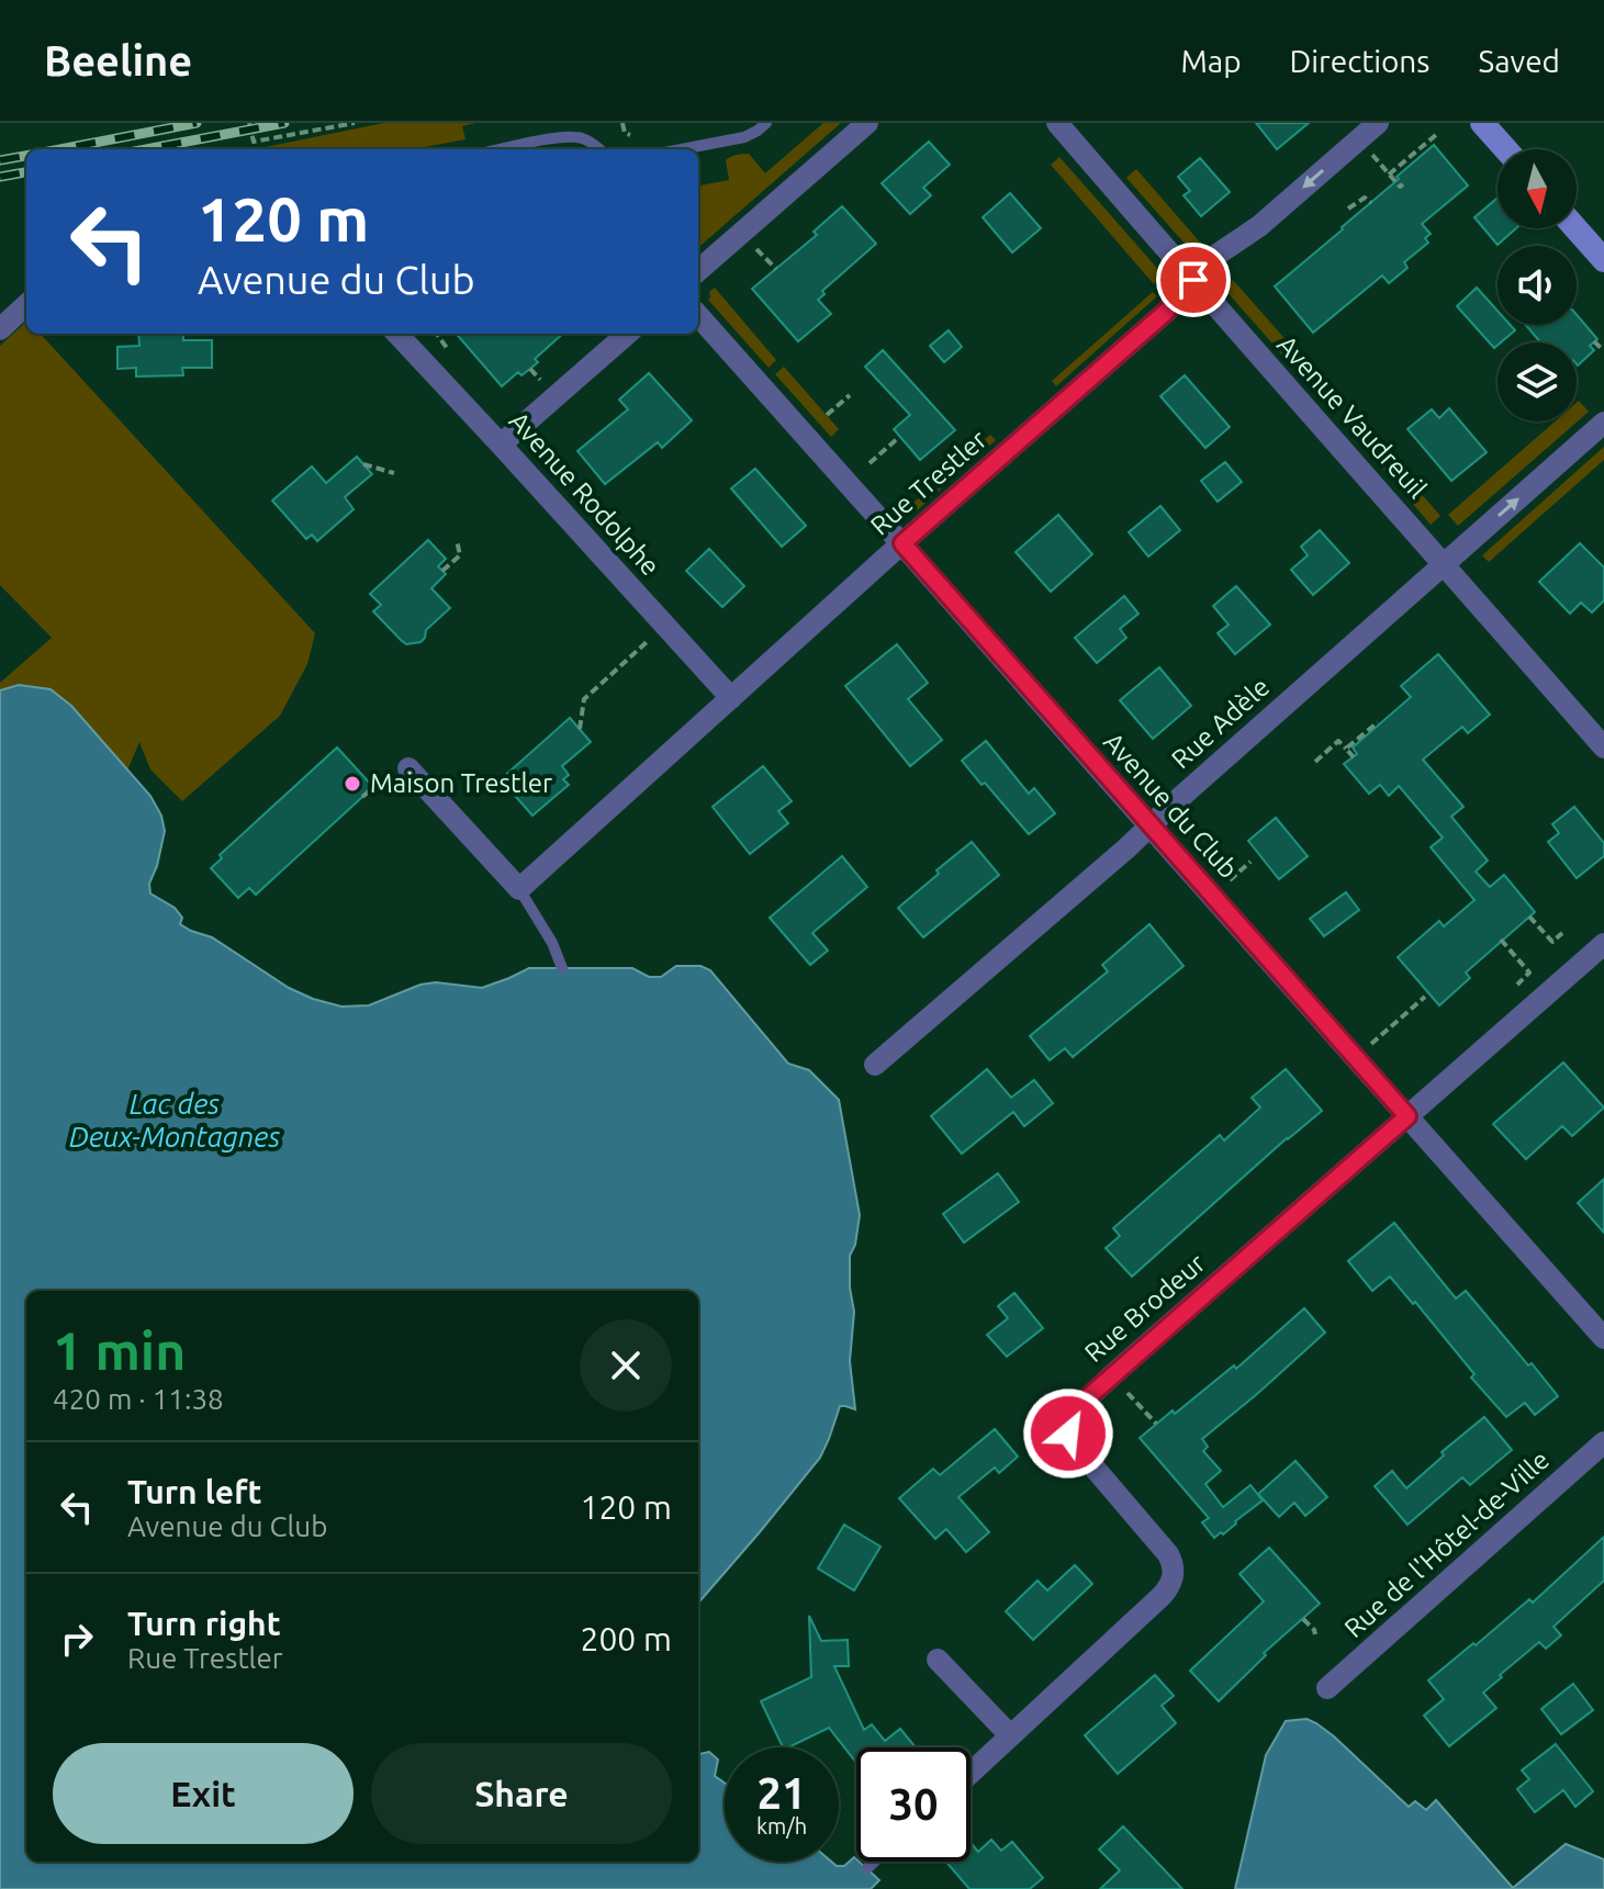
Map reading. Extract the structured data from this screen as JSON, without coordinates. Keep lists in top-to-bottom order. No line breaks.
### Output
{"streets":{"street":["Avenue Vaudreuil","Rue Trestler","Avenue Rodolphe","Rue Adèle","Avenue du Club","Rue Brodeur","Rue de l'Hôtel-de-Ville"]},"crossings":[["Avenue Vaudreuil","Rue Trestler"],["Avenue Vaudreuil","Rue Adèle"],["Rue Trestler","Avenue Rodolphe"],["Rue Trestler","Avenue du Club"],["Rue Adèle","Avenue du Club"],["Avenue du Club","Rue Brodeur"]],"water":["Lac des Deux-Montagnes"],"places":["Maison Trestler"],"north":"bottom","page":{"header":"Beeline","nav":["Map","Directions","Saved"],"turn":["120 m","Avenue du Club"],"heading":["1 min","420 m · 11:38"],"list":[{"name":"Turn left","note":"Avenue du Club","value":"120 m"},{"name":"Turn right","note":"Rue Trestler","value":"200 m"}],"buttons":["Exit","Share"],"speed":"21 km/h","limit":"30"}}
